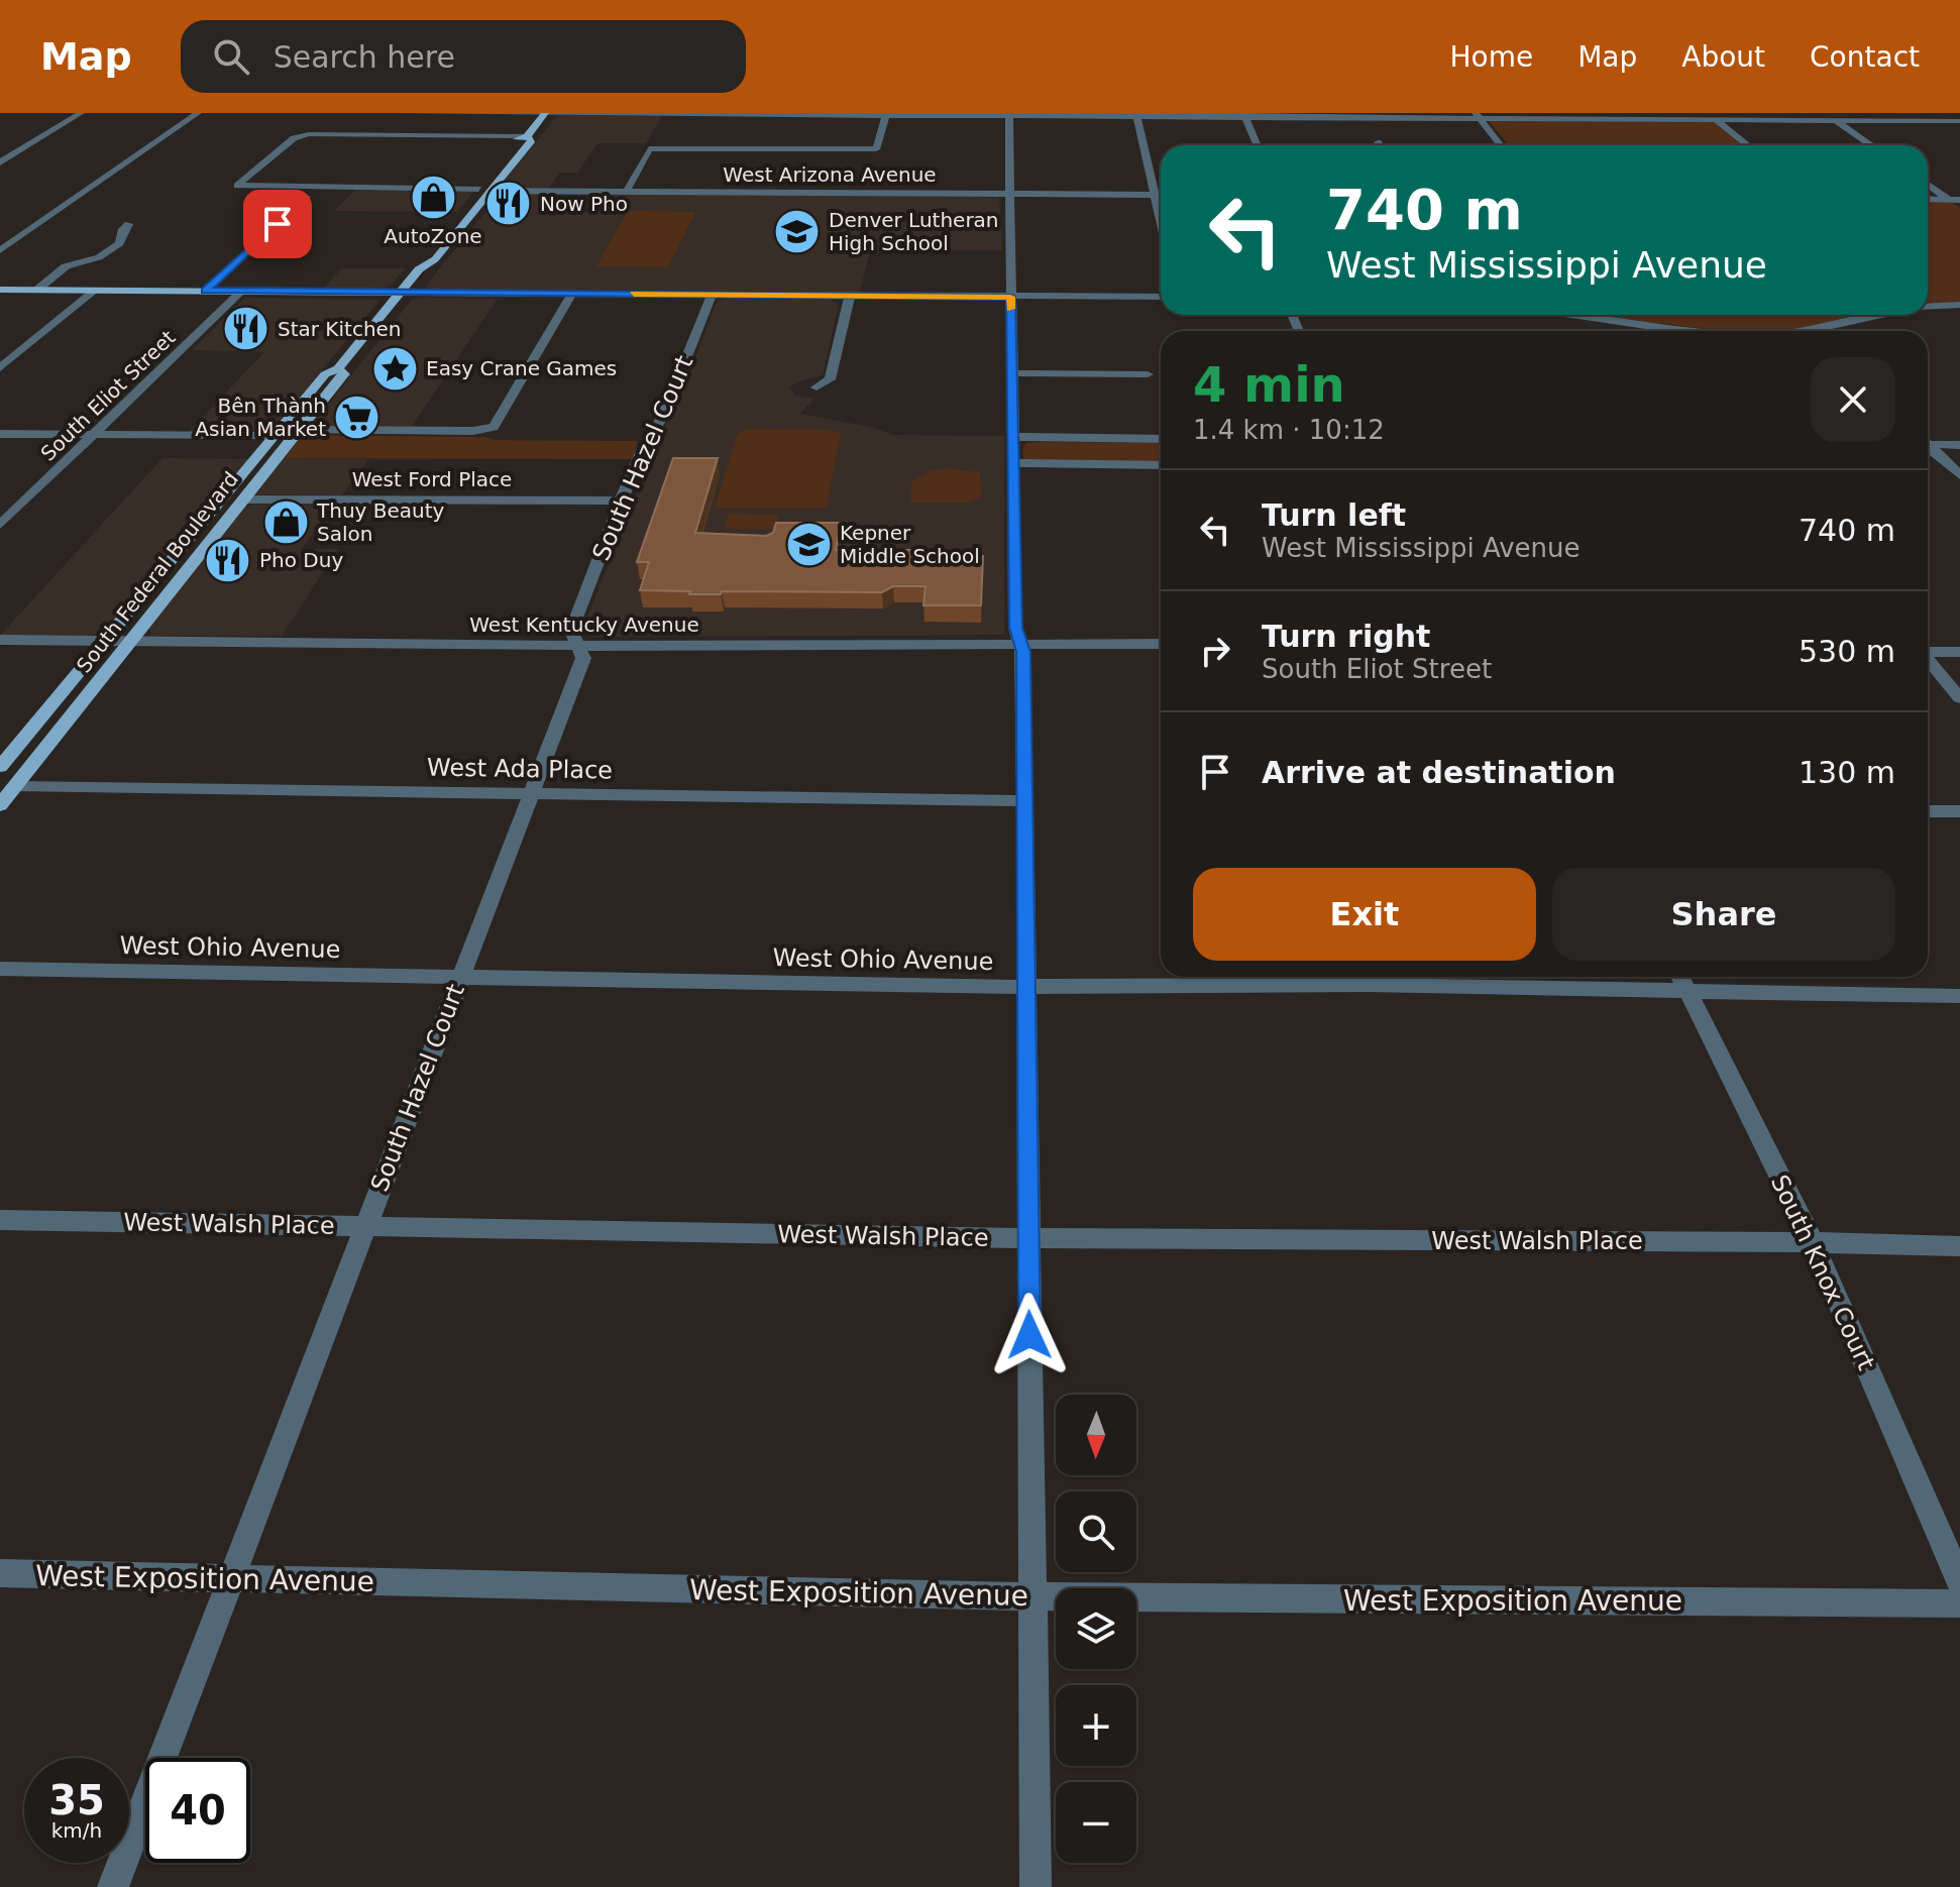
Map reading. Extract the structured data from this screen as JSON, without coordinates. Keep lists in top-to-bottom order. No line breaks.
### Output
{"streets":{"main road":["South Federal Boulevard"],"street":["West Arizona Avenue","South Eliot Street","South Hazel Court","West Ford Place","West Kentucky Avenue","West Ada Place","West Ohio Avenue","West Walsh Place","South Knox Court","West Exposition Avenue"]},"crossings":[["West Arizona Avenue","South Federal Boulevard"],["South Hazel Court","West Ford Place"],["South Hazel Court","West Kentucky Avenue"],["South Hazel Court","West Ada Place"],["South Hazel Court","West Ohio Avenue"],["South Hazel Court","West Walsh Place"],["South Hazel Court","West Exposition Avenue"],["West Ford Place","South Federal Boulevard"],["South Federal Boulevard","West Kentucky Avenue"],["South Federal Boulevard","West Ada Place"],["West Ohio Avenue","South Knox Court"],["West Walsh Place","South Knox Court"]],"places":{"shop":["AutoZone","Thuy Beauty Salon"],"restaurant":["Now Pho","Star Kitchen","Pho Duy"],"school or university":["Denver Lutheran High School","Kepner Middle School"],"place":["Easy Crane Games"],"supermarket":["Bên Thành Asian Market"]},"north":"bottom","page":{"header":"Map","search":"Search here","nav":["Home","Map","About","Contact"],"turn":["740 m","West Mississippi Avenue"],"heading":["4 min","1.4 km · 10:12"],"list":[{"name":"Turn left","note":"West Mississippi Avenue","value":"740 m"},{"name":"Turn right","note":"South Eliot Street","value":"530 m"},{"name":"Arrive at destination","value":"130 m"}],"buttons":["Exit","Share"],"map_buttons":["+","−"],"speed":"35 km/h","limit":"40"}}
